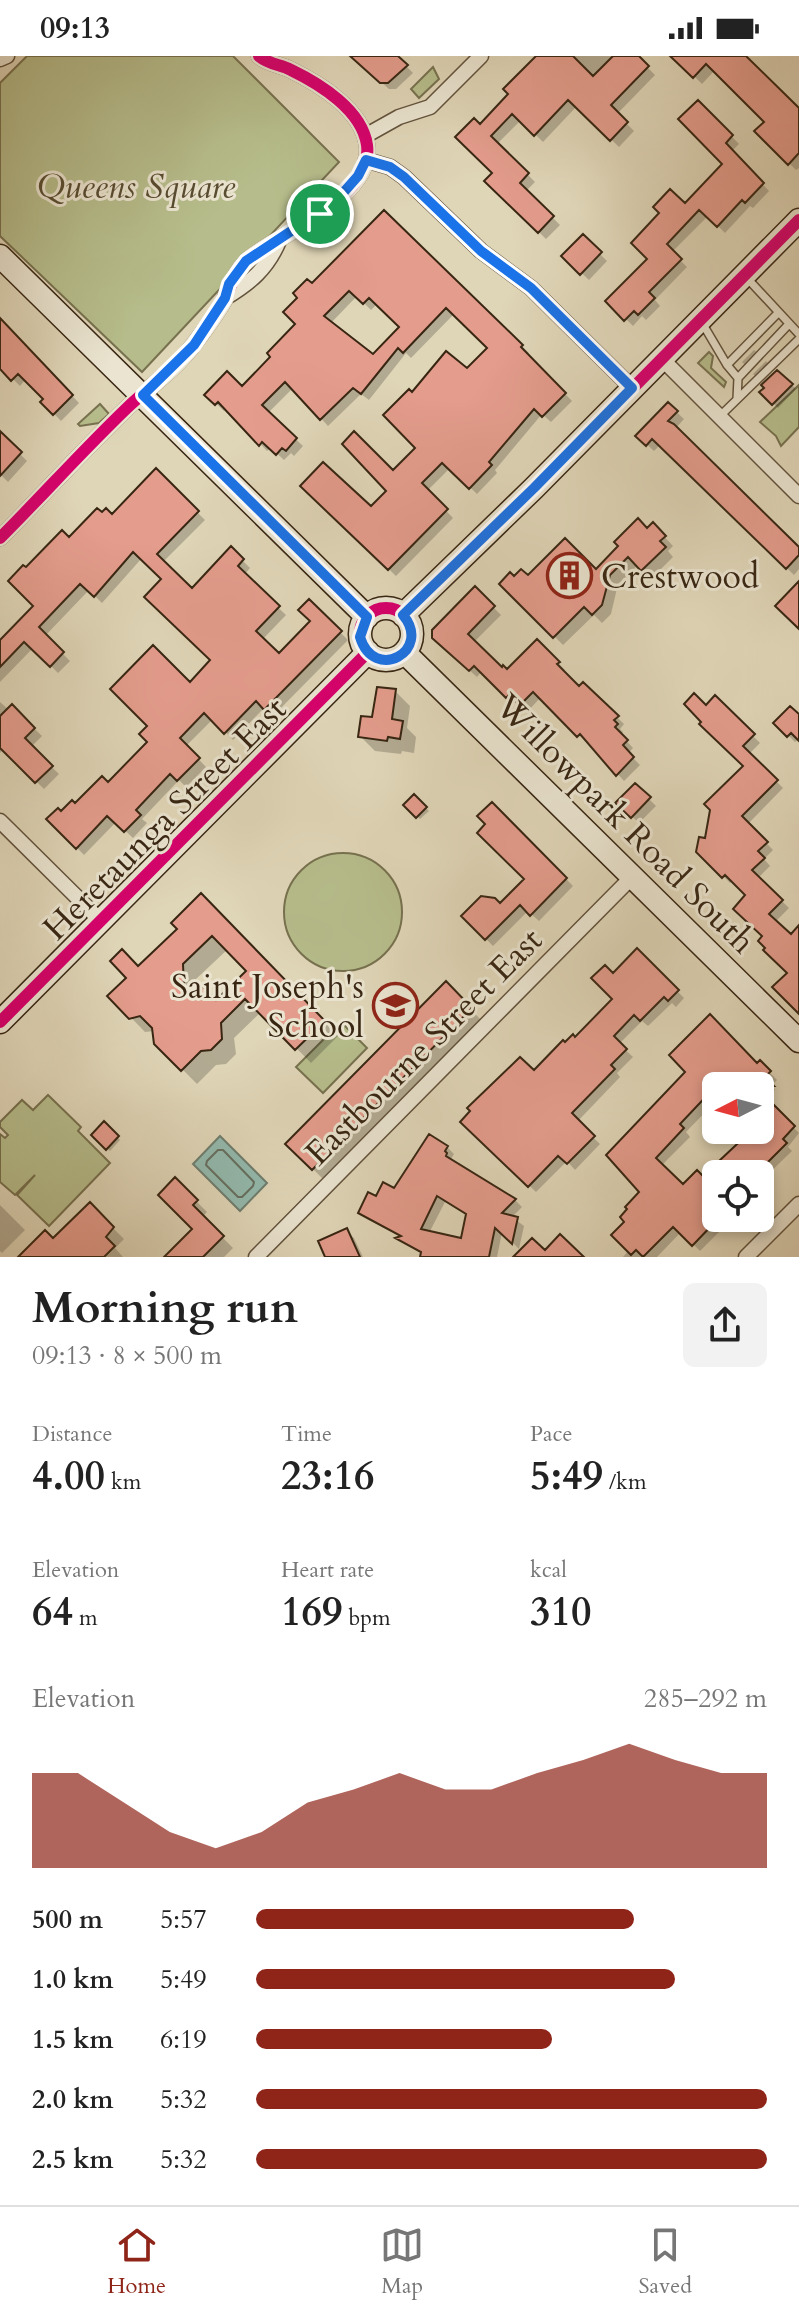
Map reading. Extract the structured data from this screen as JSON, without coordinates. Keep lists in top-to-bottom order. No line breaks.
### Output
{"streets":{"main road":["Heretaunga Street East","Willowpark Road South"],"street":["Eastbourne Street East"]},"crossings":[["Heretaunga Street East","Willowpark Road South"],["Willowpark Road South","Eastbourne Street East"]],"parks":["Queens Square"],"places":{"building":["Crestwood"],"school or university":["Saint Joseph's School"]},"north":"left","page":{"status":"09:13","heading":["Morning run","09:13 · 8 × 500 m"],"stats":[["Distance","4.00 km"],["Time","23:16"],["Pace","5:49 /km"],["Elevation","64 m"],["Heart rate","169 bpm"],["kcal","310"]],"chart":["Elevation","285–292 m"],"list":[{"name":"500 m","note":"5:57"},{"name":"1.0 km","note":"5:49"},{"name":"1.5 km","note":"6:19"},{"name":"2.0 km","note":"5:32"},{"name":"2.5 km","note":"5:32"}],"tabs":["Home","Map","Saved"]}}
